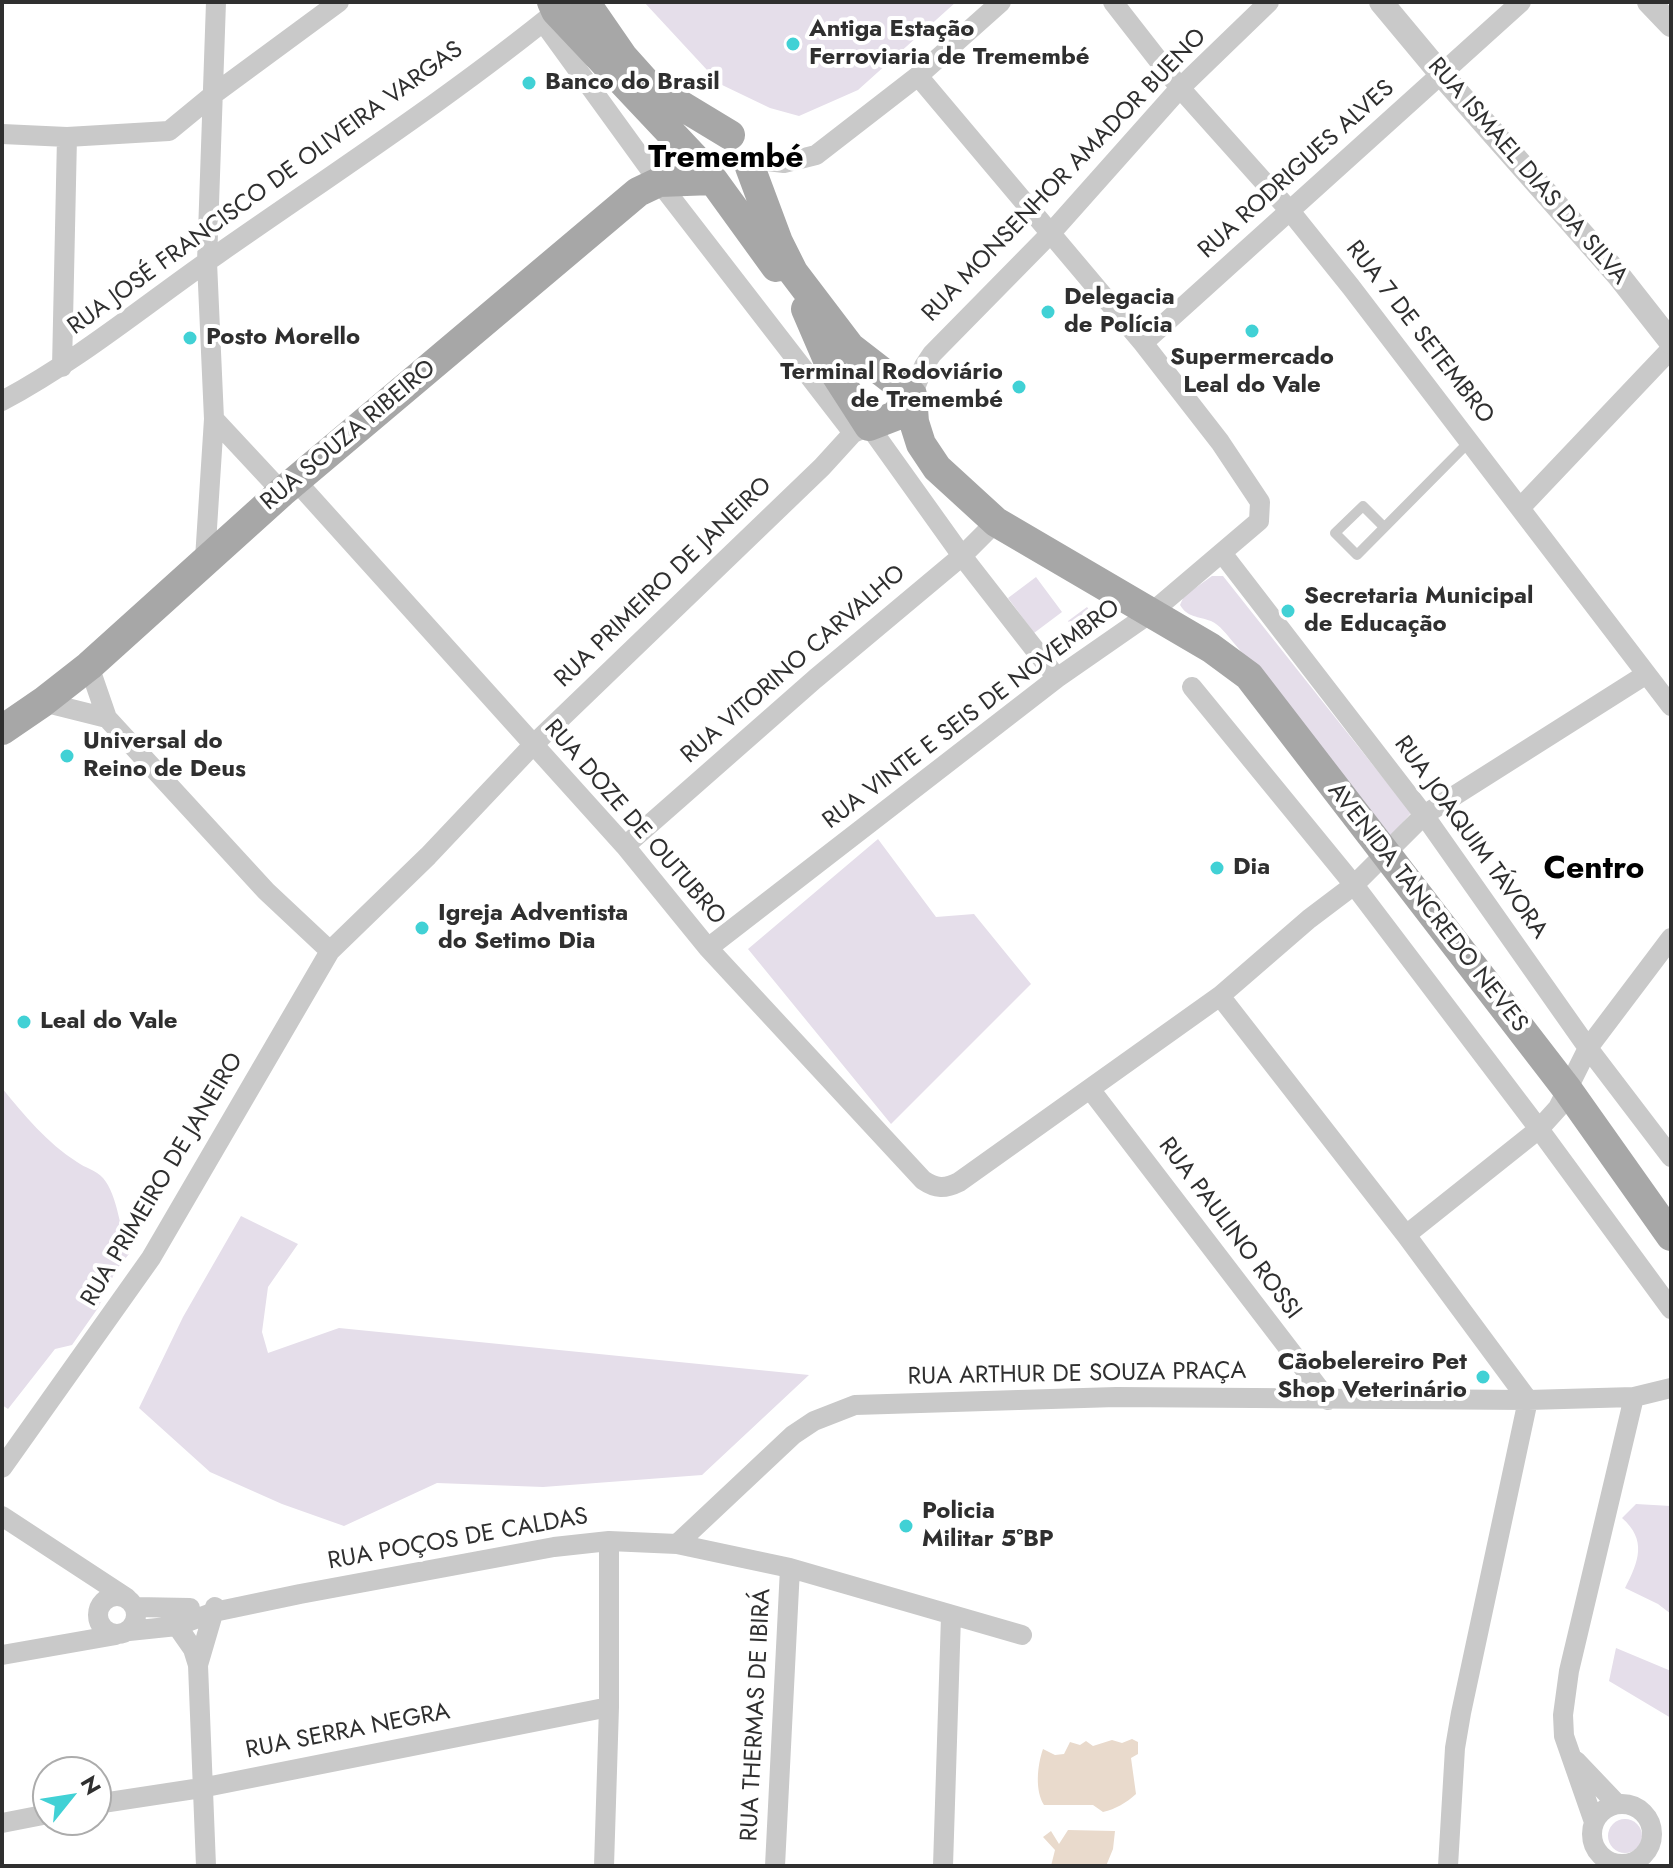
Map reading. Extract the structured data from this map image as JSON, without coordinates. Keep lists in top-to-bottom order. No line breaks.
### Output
{"streets":{"main road":["RUA SOUZA RIBEIRO","AVENIDA TANCREDO NEVES"],"street":["RUA RODRIGUES ALVES","RUA ISMAEL DIAS DA SILVA","RUA MONSENHOR AMADOR BUENO","RUA JOSÉ FRANCISCO DE OLIVEIRA VARGAS","RUA 7 DE SETEMBRO","RUA PRIMEIRO DE JANEIRO","RUA VITORINO CARVALHO","RUA VINTE E SEIS DE NOVEMBRO","RUA DOZE DE OUTUBRO","RUA JOAQUIM TÁVORA","RUA PAULINO ROSSI","RUA ARTHUR DE SOUZA PRAÇA","RUA POÇOS DE CALDAS","RUA THERMAS DE IBIRÁ","RUA SERRA NEGRA"]},"crossings":[["RUA RODRIGUES ALVES","RUA ISMAEL DIAS DA SILVA"],["RUA RODRIGUES ALVES","RUA 7 DE SETEMBRO"],["RUA RODRIGUES ALVES","RUA VINTE E SEIS DE NOVEMBRO"],["RUA MONSENHOR AMADOR BUENO","RUA 7 DE SETEMBRO"],["RUA MONSENHOR AMADOR BUENO","AVENIDA TANCREDO NEVES"],["RUA SOUZA RIBEIRO","RUA DOZE DE OUTUBRO"],["RUA PRIMEIRO DE JANEIRO","RUA DOZE DE OUTUBRO"],["RUA VITORINO CARVALHO","RUA DOZE DE OUTUBRO"],["RUA VITORINO CARVALHO","AVENIDA TANCREDO NEVES"],["RUA VINTE E SEIS DE NOVEMBRO","RUA DOZE DE OUTUBRO"],["RUA VINTE E SEIS DE NOVEMBRO","RUA JOAQUIM TÁVORA"],["RUA VINTE E SEIS DE NOVEMBRO","AVENIDA TANCREDO NEVES"],["RUA DOZE DE OUTUBRO","RUA PAULINO ROSSI"],["RUA PAULINO ROSSI","RUA ARTHUR DE SOUZA PRAÇA"],["RUA ARTHUR DE SOUZA PRAÇA","RUA POÇOS DE CALDAS"],["RUA POÇOS DE CALDAS","RUA THERMAS DE IBIRÁ"]],"districts":["Tremembé","Centro"],"places":["Antiga Estação Ferroviaria de Tremembé","Banco do Brasil","Delegacia de Polícia","Supermercado Leal do Vale","Posto Morello","Terminal Rodoviário de Tremembé","Secretaria Municipal de Educação","Universal do Reino de Deus","Dia","Igreja Adventista do Setimo Dia","Leal do Vale","Cãobelereiro Pet Shop Veterinário","Policia Militar 5ºBP"],"north":"top right"}
